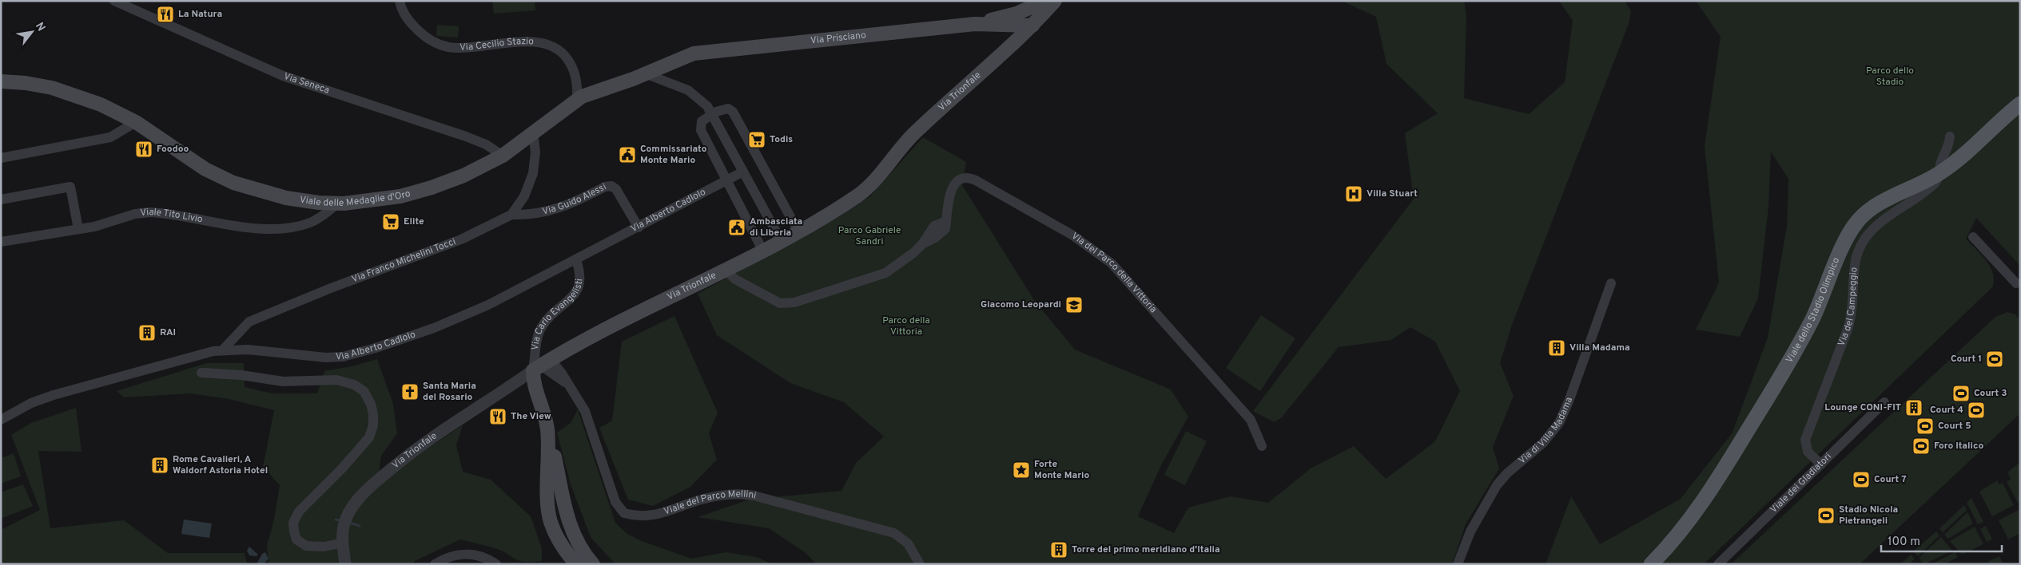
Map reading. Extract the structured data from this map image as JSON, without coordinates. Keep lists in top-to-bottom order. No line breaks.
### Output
{"streets":{"main road":["Via Prisciano","Via Trionfale","Viale delle Medaglie d'Oro","Viale dello Stadio Olimpico"],"street":["Via Cecilio Stazio","Via Seneca","Via Guido Alessi","Via Alberto Cadlolo","Viale Tito Livio","Via Franco Michelini Tocci","Via del Parco della Vittoria","Via del Campeggio","Via Carlo Evangelisti","Via di Villa Madama","Viale dei Gladiatori","Viale del Parco Mellini"]},"crossings":[["Via Prisciano","Via Trionfale"],["Via Prisciano","Viale delle Medaglie d'Oro"],["Via Cecilio Stazio","Viale delle Medaglie d'Oro"],["Via Seneca","Viale delle Medaglie d'Oro"],["Via Trionfale","Via del Parco della Vittoria"],["Via Trionfale","Via Carlo Evangelisti"],["Via Trionfale","Viale del Parco Mellini"],["Viale delle Medaglie d'Oro","Viale Tito Livio"],["Viale delle Medaglie d'Oro","Via Franco Michelini Tocci"],["Via Guido Alessi","Via Alberto Cadlolo"],["Via Guido Alessi","Via Franco Michelini Tocci"],["Via Alberto Cadlolo","Via Franco Michelini Tocci"],["Via Alberto Cadlolo","Via Carlo Evangelisti"],["Via del Campeggio","Viale dello Stadio Olimpico"],["Via del Campeggio","Viale dei Gladiatori"],["Via Carlo Evangelisti","Viale del Parco Mellini"]],"parks":["Parco dello Stadio","Parco Gabriele Sandri","Parco della Vittoria"],"places":{"restaurant":["La Natura","Foodoo","The View"],"supermarket":["Todis","Elite"],"public building":["Commissariato Monte Mario","Ambasciata di Liberia"],"hospital":["Villa Stuart"],"school or university":["Giacomo Leopardi"],"building":["RAI","Villa Madama","Lounge CONI-FIT","Rome Cavalieri, A Waldorf Astoria Hotel","Torre del primo meridiano d'Italia"],"sports":["Court 1","Court 3","Court 4","Court 5","Foro Italico","Court 7","Stadio Nicola Pietrangeli"],"church":["Santa Maria del Rosario"],"place":["Forte Monte Mario"]},"scale_bar":"100 m","north":"top right"}
